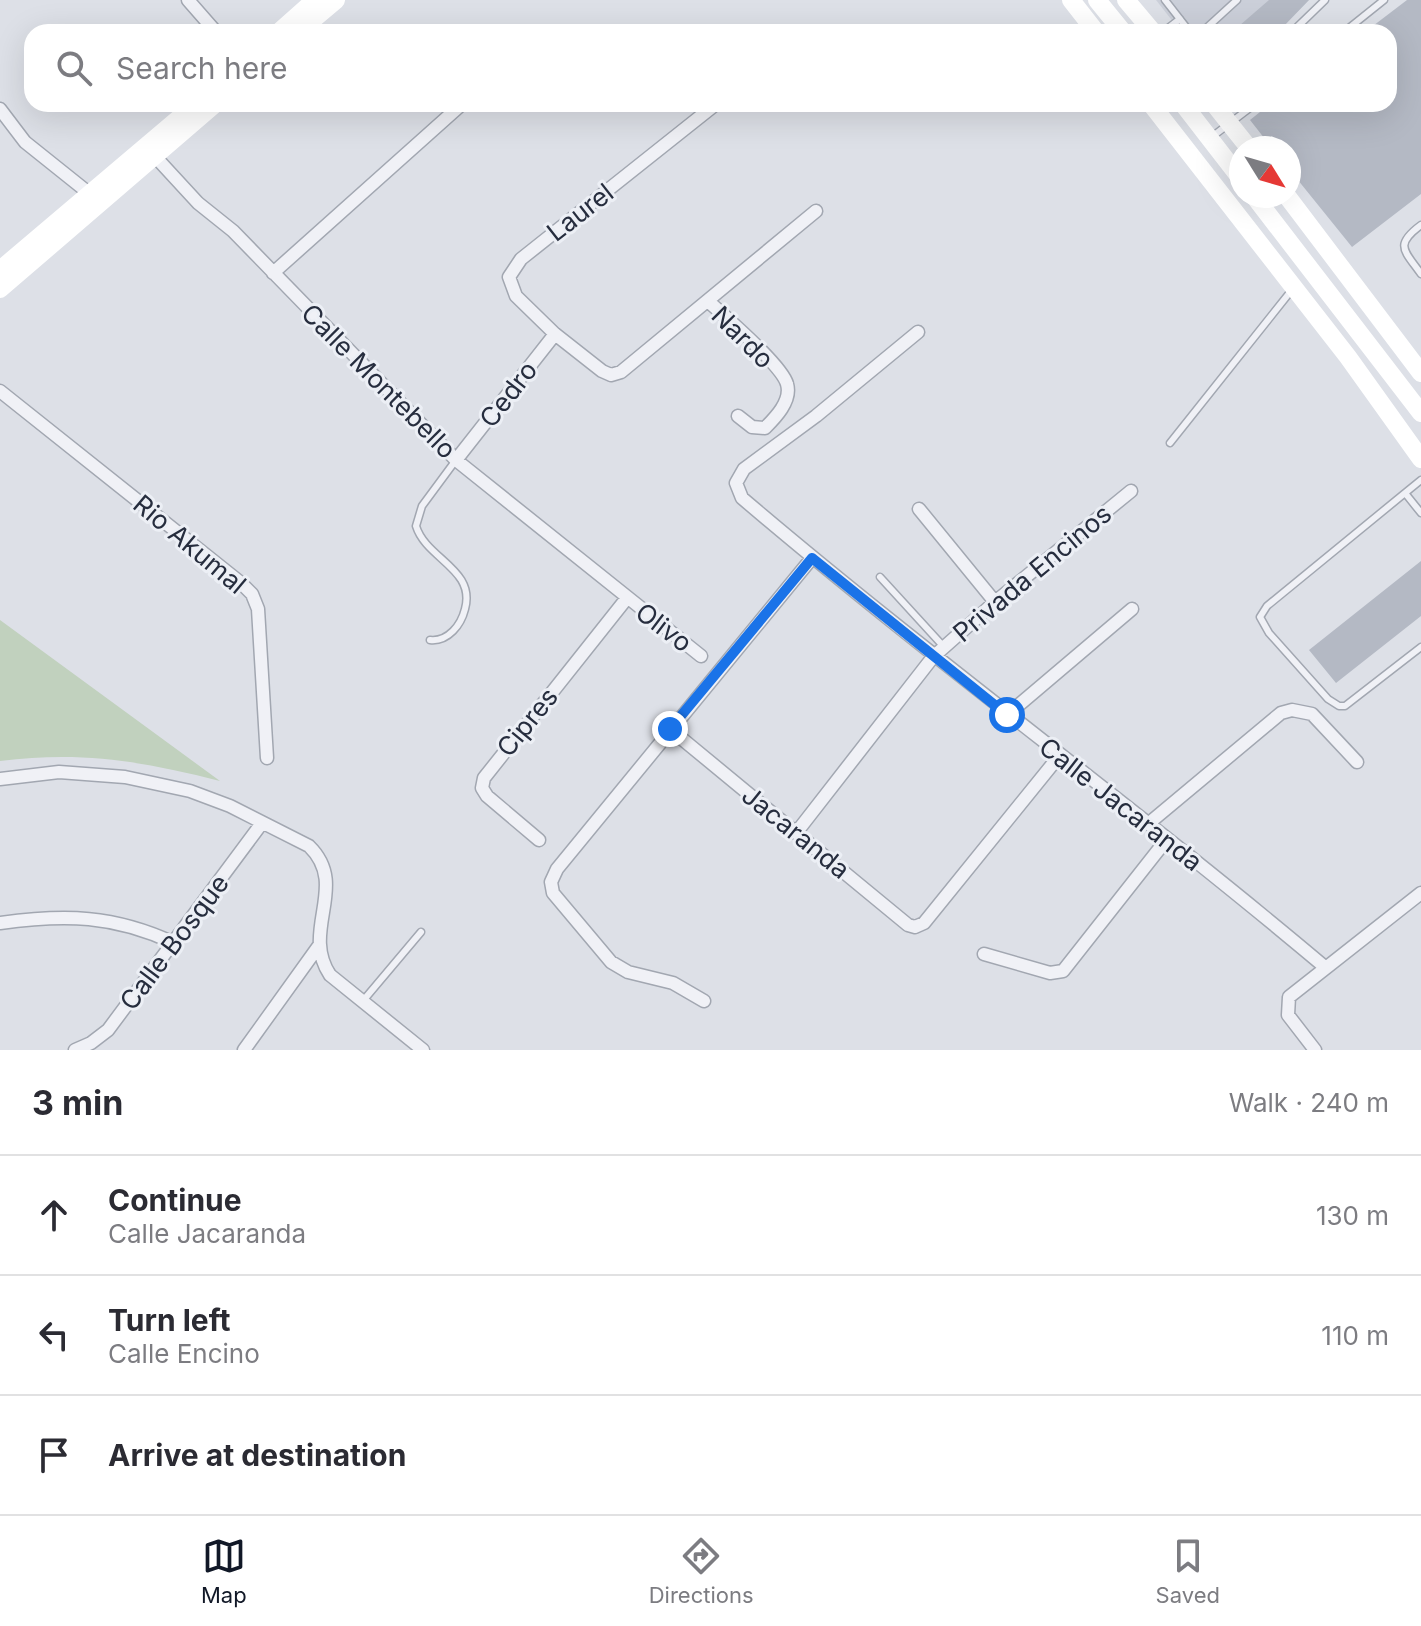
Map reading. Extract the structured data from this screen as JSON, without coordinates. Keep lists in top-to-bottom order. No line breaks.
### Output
{"streets":{"street":["Laurel","Nardo","Calle Montebello","Cedro","Rio Akumal","Privada Encinos","Olivo","Cipres","Calle Jacaranda","Jacaranda","Calle Bosque"]},"crossings":[["Laurel","Nardo"],["Laurel","Cedro"],["Nardo","Cedro"],["Calle Montebello","Cedro"],["Calle Montebello","Olivo"],["Calle Montebello","Cipres"],["Privada Encinos","Calle Jacaranda"],["Privada Encinos","Jacaranda"],["Olivo","Cipres"],["Calle Jacaranda","Jacaranda"]],"north":"bottom right","page":{"search":"Search here","heading":["3 min","Walk · 240 m"],"list":[["Continue","Calle Jacaranda","130 m"],["Turn left","Calle Encino","110 m"],"Arrive at destination"],"nav":["Map","Directions","Saved"]}}
